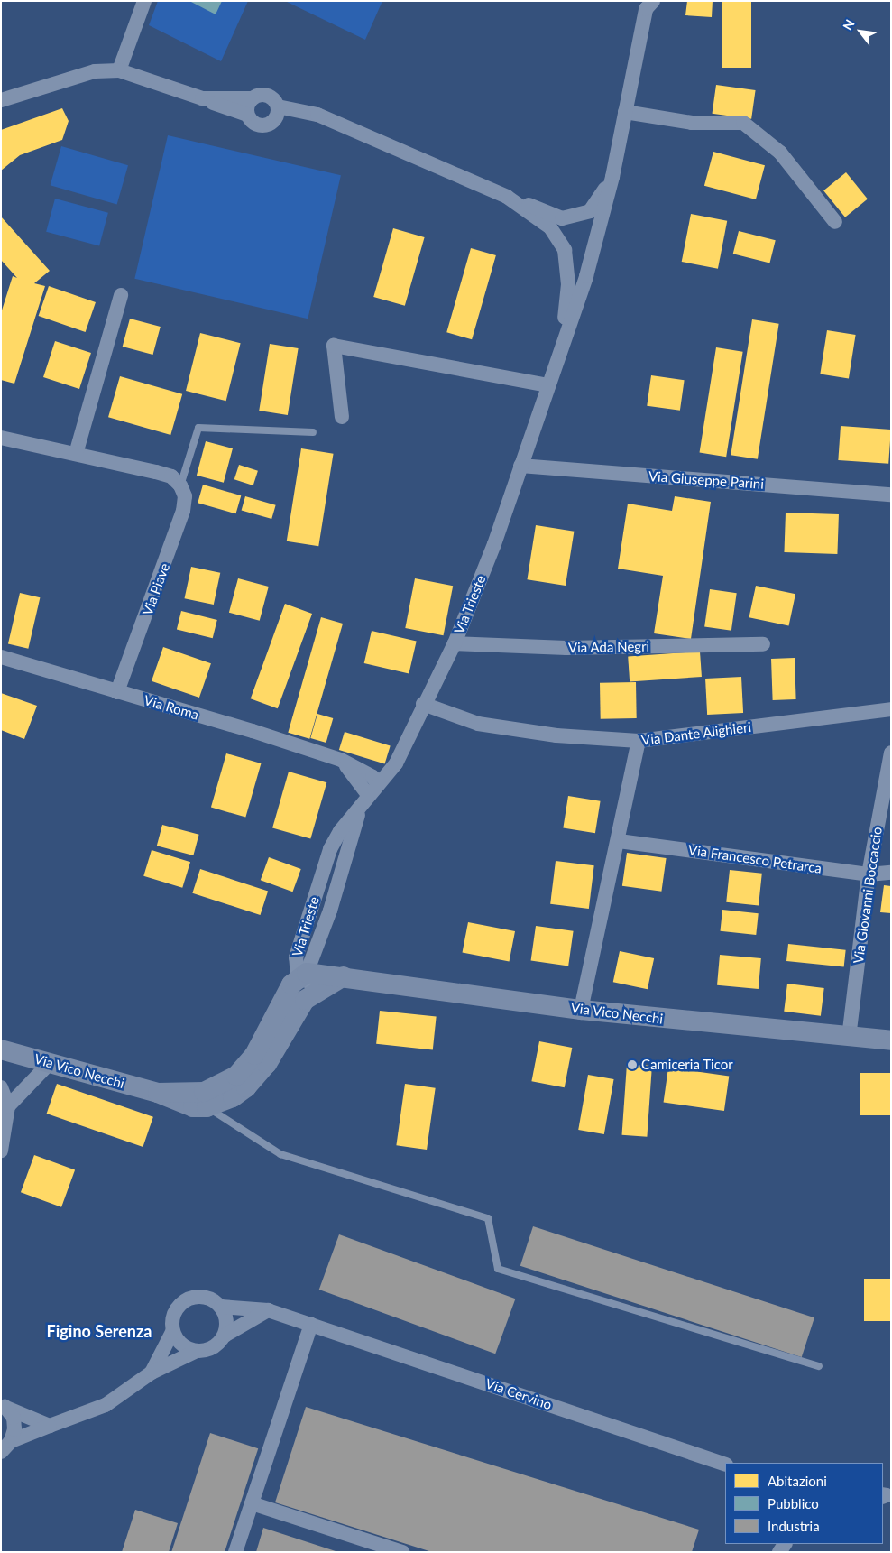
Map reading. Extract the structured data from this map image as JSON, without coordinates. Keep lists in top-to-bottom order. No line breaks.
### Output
{"streets":{"street":["Via Giuseppe Parini","Via Piave","Via Trieste","Via Ada Negri","Via Roma","Via Dante Alighieri","Via Francesco Petrarca","Via Giovanni Boccaccio","Via Vico Necchi","Via Cervino"]},"crossings":[["Via Giuseppe Parini","Via Trieste"],["Via Piave","Via Roma"],["Via Trieste","Via Ada Negri"],["Via Trieste","Via Roma"],["Via Trieste","Via Dante Alighieri"],["Via Trieste","Via Vico Necchi"],["Via Francesco Petrarca","Via Giovanni Boccaccio"],["Via Giovanni Boccaccio","Via Vico Necchi"]],"districts":["Figino Serenza"],"places":["Camiceria Ticor"],"legend":["Abitazioni","Pubblico","Industria"],"north":"top left"}
